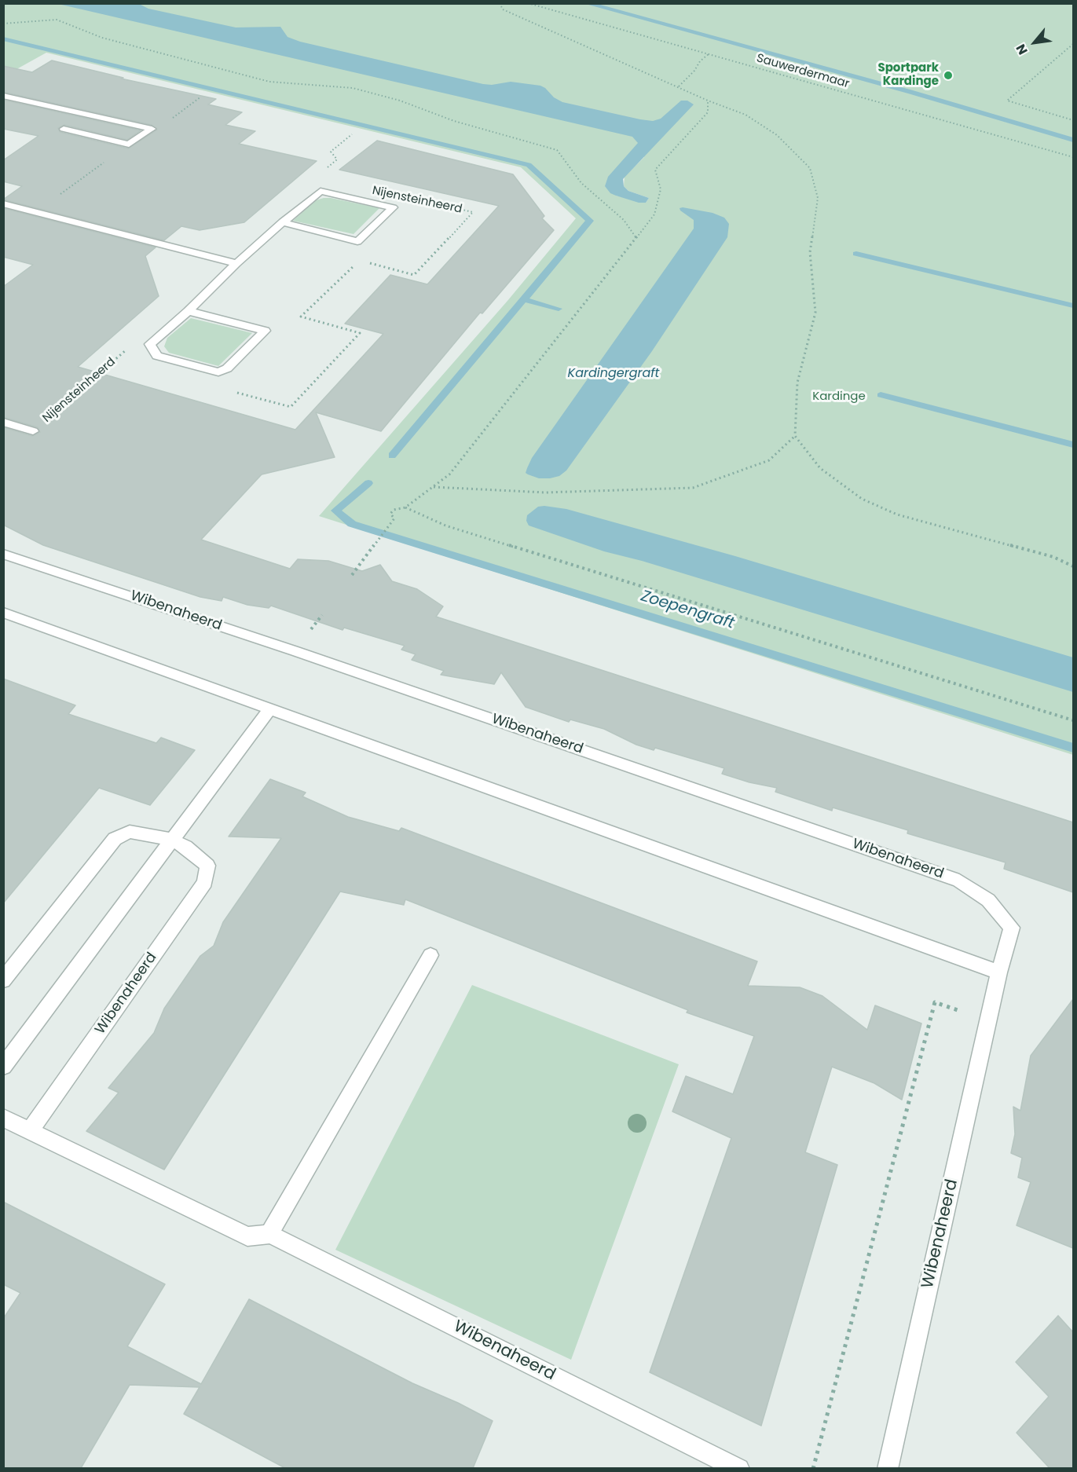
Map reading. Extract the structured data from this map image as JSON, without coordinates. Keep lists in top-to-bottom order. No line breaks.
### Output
{"streets":{"street":["Nijensteinheerd","Wibenaheerd"],"path":["Sauwerdermaar"]},"water":["Kardingergraft","Zoepengraft"],"parks":["Kardinge"],"places":["Sportpark Kardinge"],"north":"bottom left"}
